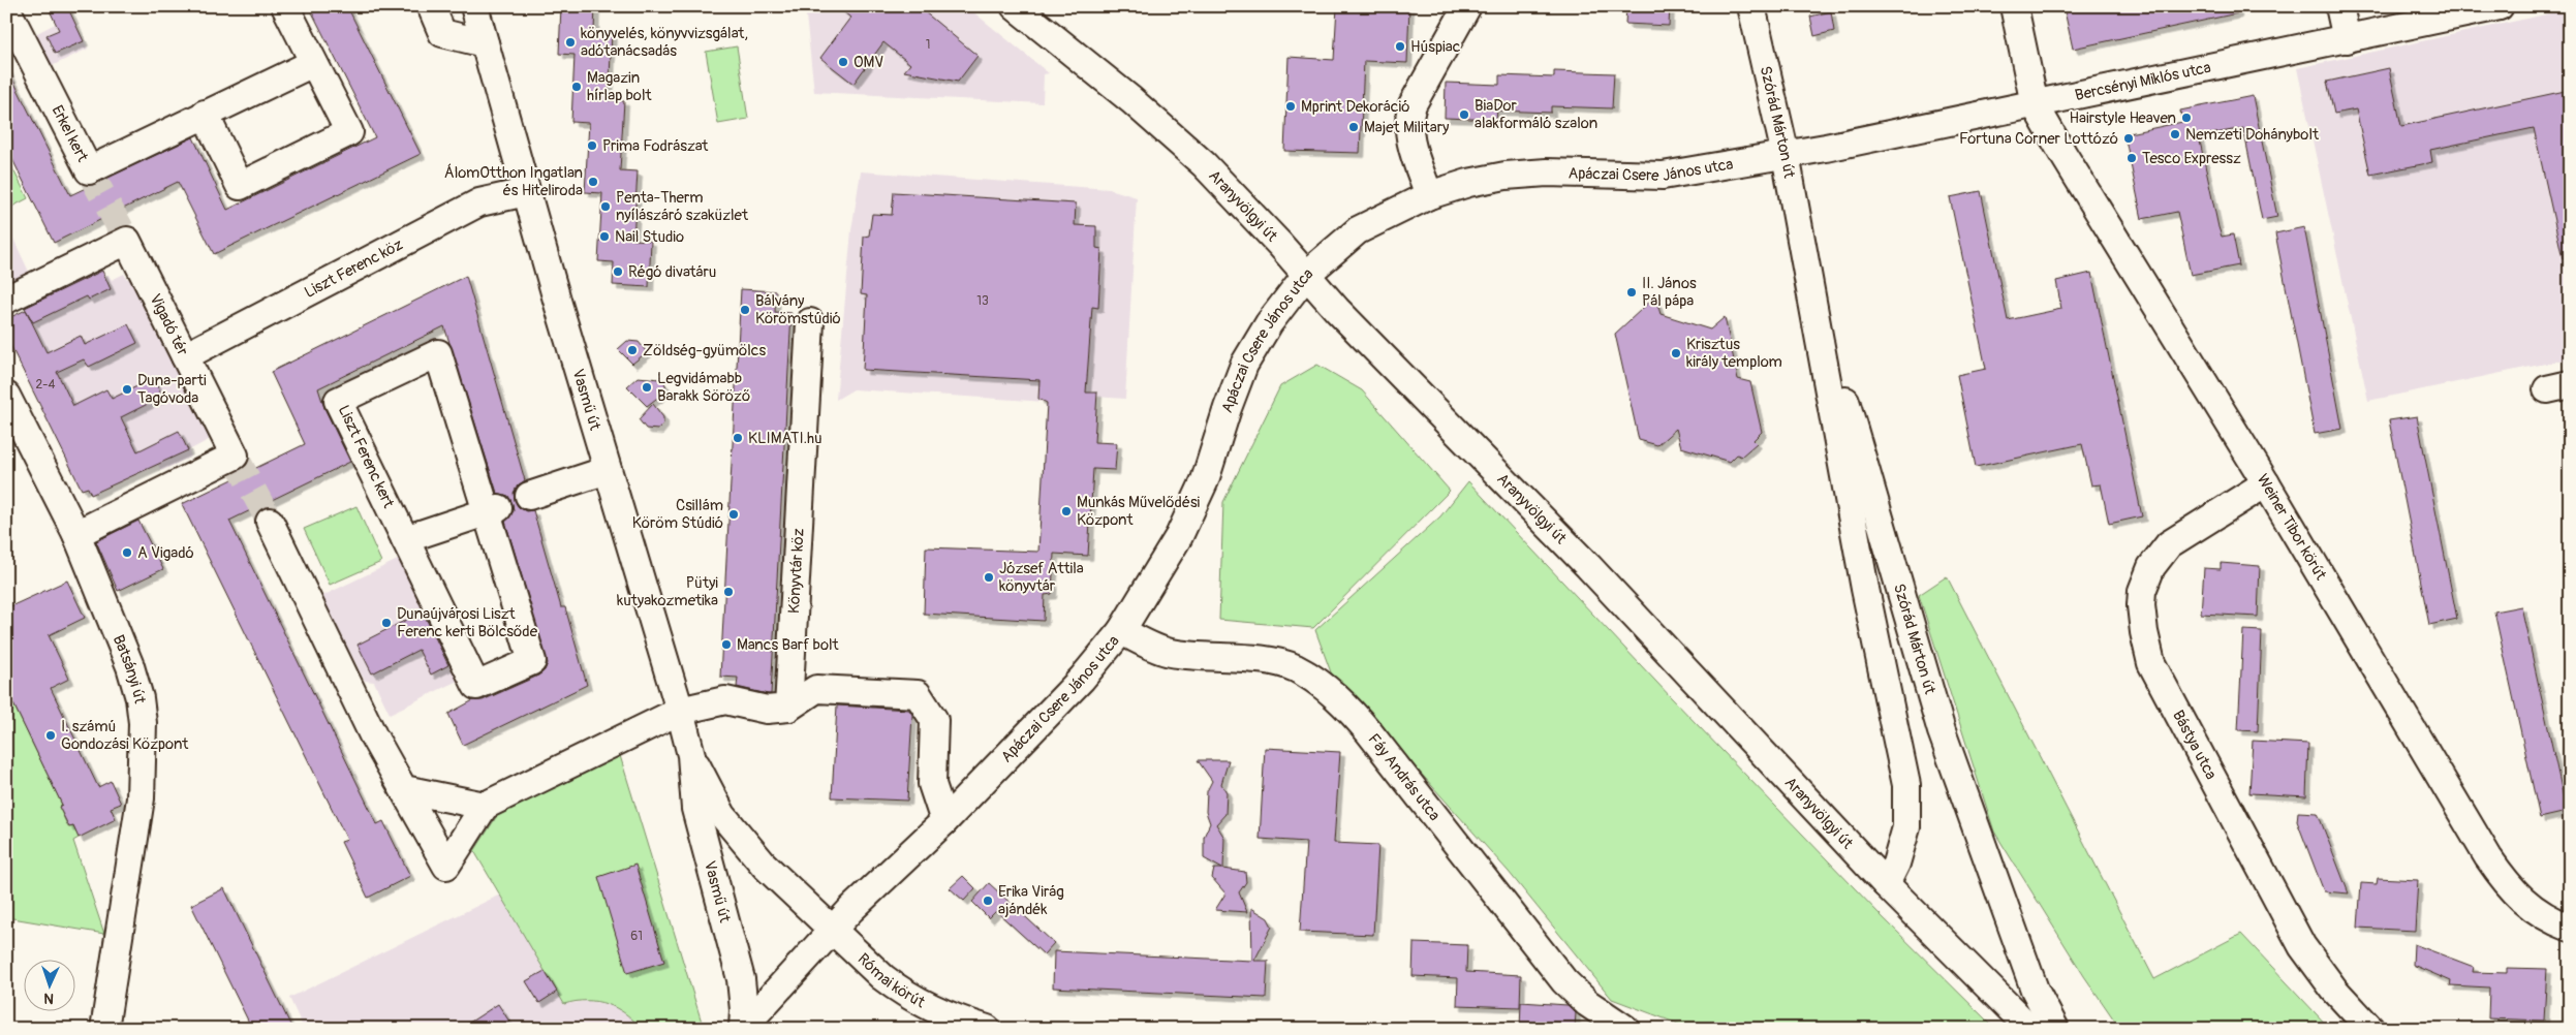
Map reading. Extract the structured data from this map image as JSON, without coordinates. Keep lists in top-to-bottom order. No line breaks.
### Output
{"streets":{"street":["Bercsényi Miklós utca","Szórád Márton út","Erkel kert","Apáczai Csere János utca","Aranyvölgyi út","Liszt Ferenc köz","Vigadó tér","Vasmű út","Liszt Ferenc kert","Weiner Tibor körút","Könyvtár köz","Batsányi út","Bástya utca","Fáy András utca","Római körút"]},"crossings":[["Bercsényi Miklós utca","Szórád Márton út"],["Bercsényi Miklós utca","Apáczai Csere János utca"],["Bercsényi Miklós utca","Weiner Tibor körút"],["Szórád Márton út","Apáczai Csere János utca"],["Szórád Márton út","Aranyvölgyi út"],["Apáczai Csere János utca","Aranyvölgyi út"],["Apáczai Csere János utca","Vasmű út"],["Apáczai Csere János utca","Fáy András utca"],["Apáczai Csere János utca","Római körút"],["Liszt Ferenc köz","Vigadó tér"],["Liszt Ferenc köz","Vasmű út"],["Vigadó tér","Batsányi út"],["Vasmű út","Római körút"],["Weiner Tibor körút","Bástya utca"]],"places":["könyvelés, könyvvizsgálat, adótanácsadás","Húspiac","OMV","Magazin hírlap bolt","Mprint Dekoráció","BiaDor alakformáló szalon","Hairstyle Heaven","Majet Military","Nemzeti Dohánybolt","Fortuna Corner Lottózó","Prima Fodrászat","Tesco Expressz","ÁlomOtthon Ingatlan és Hiteliroda","Penta-Therm nyílászáró szaküzlet","Nail Studio","Régó divatáru","II. János Pál pápa","Bálvány Körömstúdió","Zöldség-gyümölcs","Krisztus király templom","Legvidámabb Barakk Söröző","Duna-parti Tagóvoda","KLIMATI.hu","Munkás Művelődési Központ","Csillám Köröm Stúdió","A Vigadó","József Attila könyvtár","Pütyi kutyakozmetika","Dunaújvárosi Liszt Ferenc kerti Bölcsőde","Mancs Barf bolt","I. számú Gondozási Központ","Erika Virág ajándék"],"house_numbers":["1","13","2-4","61"],"north":"bottom"}
